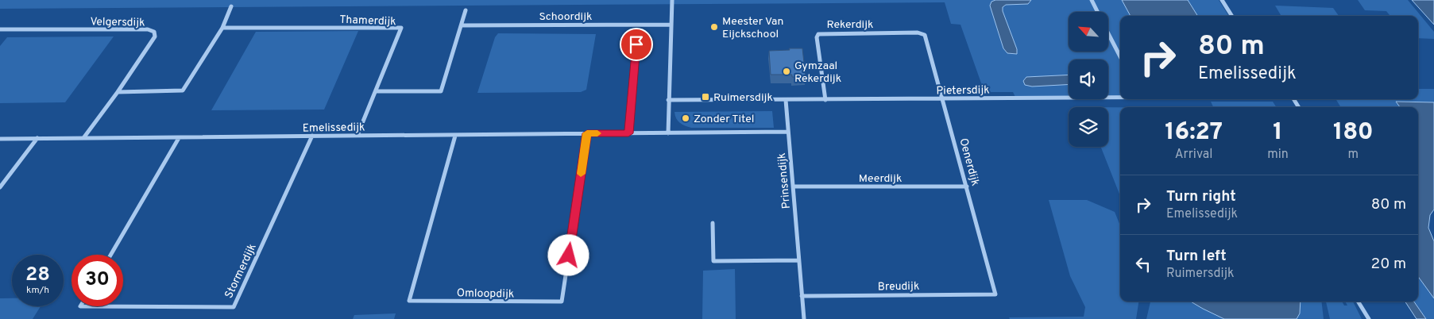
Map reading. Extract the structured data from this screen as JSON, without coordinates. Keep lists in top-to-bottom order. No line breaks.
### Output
{"streets":{"street":["Schoordijk","Thamerdijk","Velgersdijk","Rekerdijk","Pietersdijk","Emelissedijk","Oenerdijk","Meerdijk","Prinsendijk","Stormerdijk","Breudijk","Omloopdijk"]},"crossings":[["Thamerdijk","Emelissedijk"],["Velgersdijk","Emelissedijk"],["Rekerdijk","Pietersdijk"],["Rekerdijk","Oenerdijk"],["Pietersdijk","Oenerdijk"],["Pietersdijk","Prinsendijk"],["Emelissedijk","Stormerdijk"],["Emelissedijk","Omloopdijk"],["Oenerdijk","Meerdijk"],["Oenerdijk","Breudijk"],["Meerdijk","Prinsendijk"],["Prinsendijk","Breudijk"]],"places":{"other":["Meester Van Eijckschool","Gymzaal Rekerdijk","Zonder Titel"],"transit":["Ruimersdijk"]},"north":"top left","page":{"turn":["80 m","Emelissedijk"],"eta":["16:27","Arrival","1","min","180","m"],"list":[{"name":"Turn right","note":"Emelissedijk","value":"80 m"},{"name":"Turn left","note":"Ruimersdijk","value":"20 m"}],"speed":"28 km/h","limit":"30"}}
